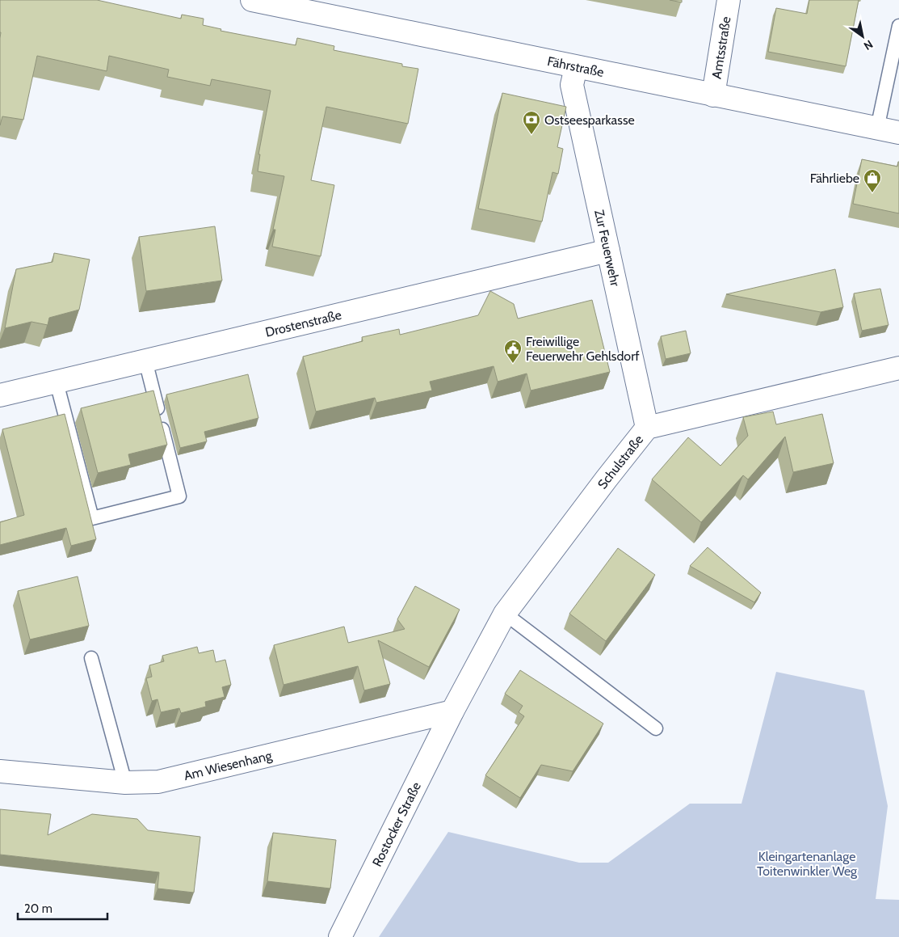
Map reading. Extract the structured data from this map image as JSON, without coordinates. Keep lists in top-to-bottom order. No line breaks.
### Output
{"streets":{"street":["Amtsstraße","Fährstraße","Zur Feuerwehr","Drostenstraße","Schulstraße","Am Wiesenhang","Rostocker Straße"]},"crossings":[["Amtsstraße","Fährstraße"],["Fährstraße","Zur Feuerwehr"],["Zur Feuerwehr","Drostenstraße"],["Zur Feuerwehr","Schulstraße"],["Schulstraße","Am Wiesenhang"],["Schulstraße","Rostocker Straße"],["Am Wiesenhang","Rostocker Straße"]],"parks":["Kleingartenanlage Toitenwinkler Weg"],"places":{"bank":["Ostseesparkasse"],"shop":["Fährliebe"],"public building":["Freiwillige Feuerwehr Gehlsdorf"]},"scale_bar":"20 m","north":"bottom right"}
